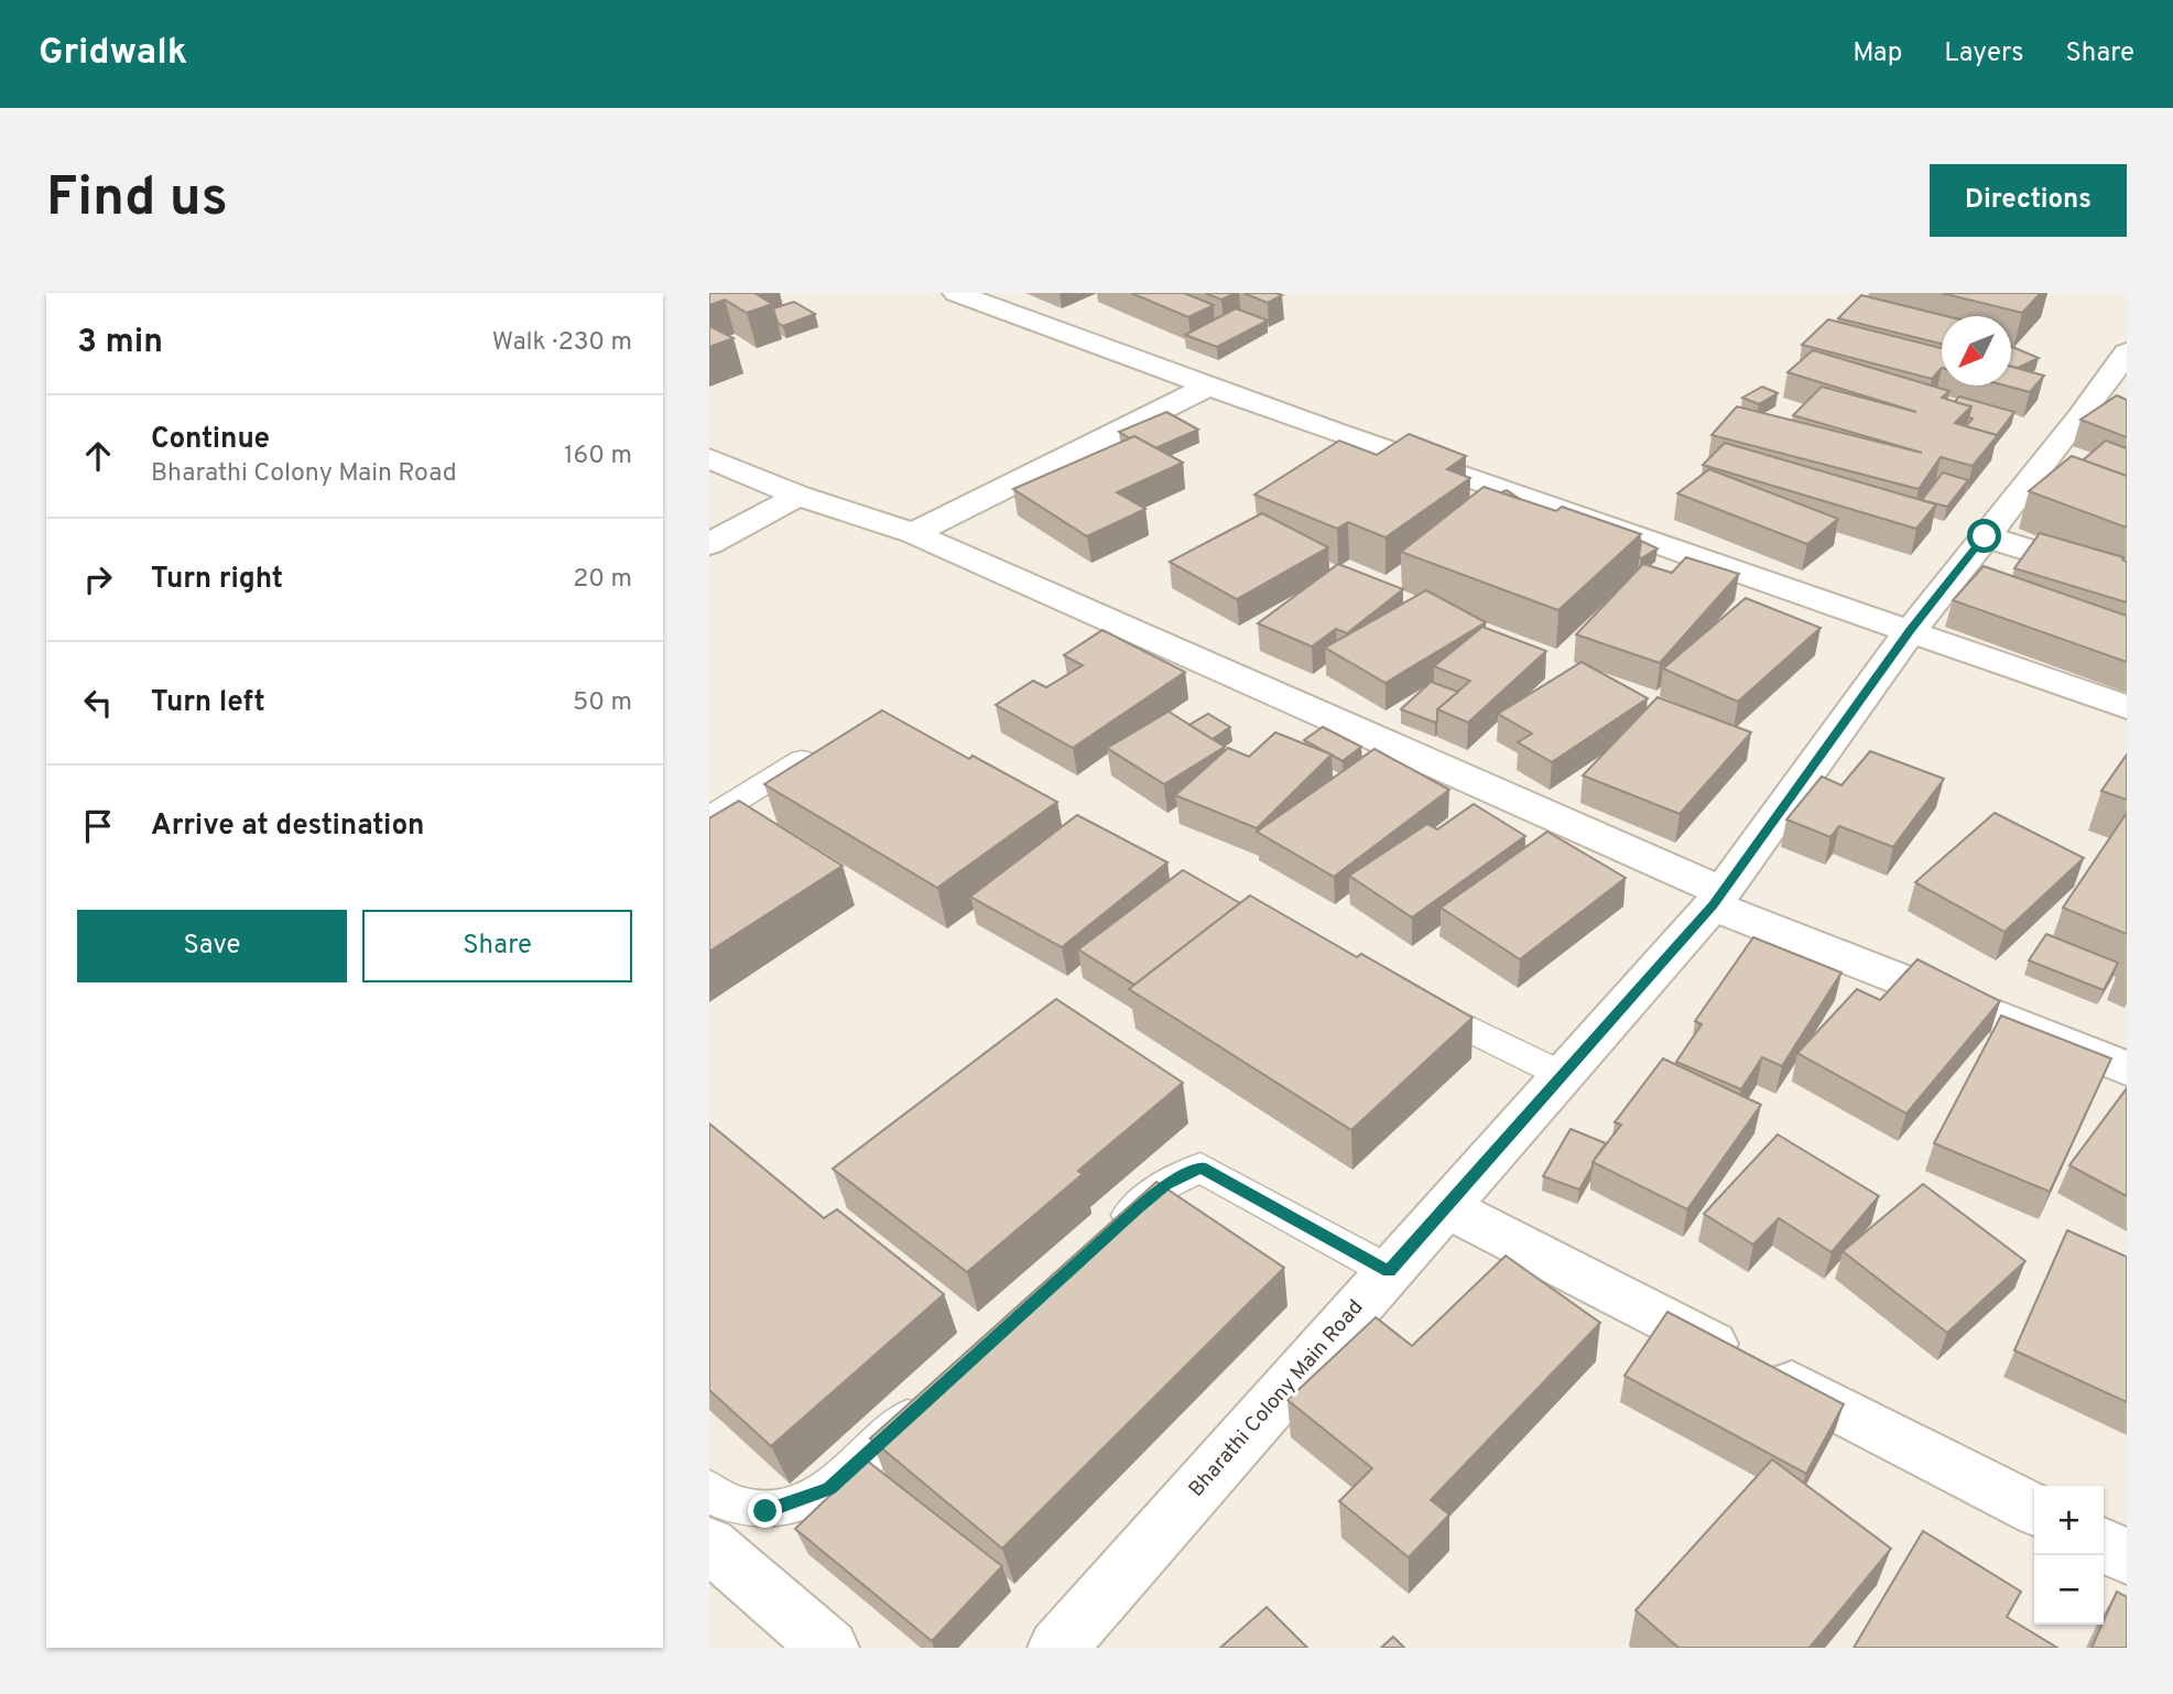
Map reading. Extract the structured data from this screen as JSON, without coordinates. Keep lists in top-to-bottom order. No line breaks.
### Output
{"streets":{"street":["Bharathi Colony Main Road"]},"north":"bottom left","page":{"header":"Gridwalk","nav":["Map","Layers","Share"],"buttons":["Directions",["Save","Share"]],"title":"Find us","heading":["3 min","Walk · 230 m"],"list":[["Continue","Bharathi Colony Main Road","160 m"],["Turn right","20 m"],["Turn left","50 m"],"Arrive at destination"],"map_buttons":["+","−"]}}
